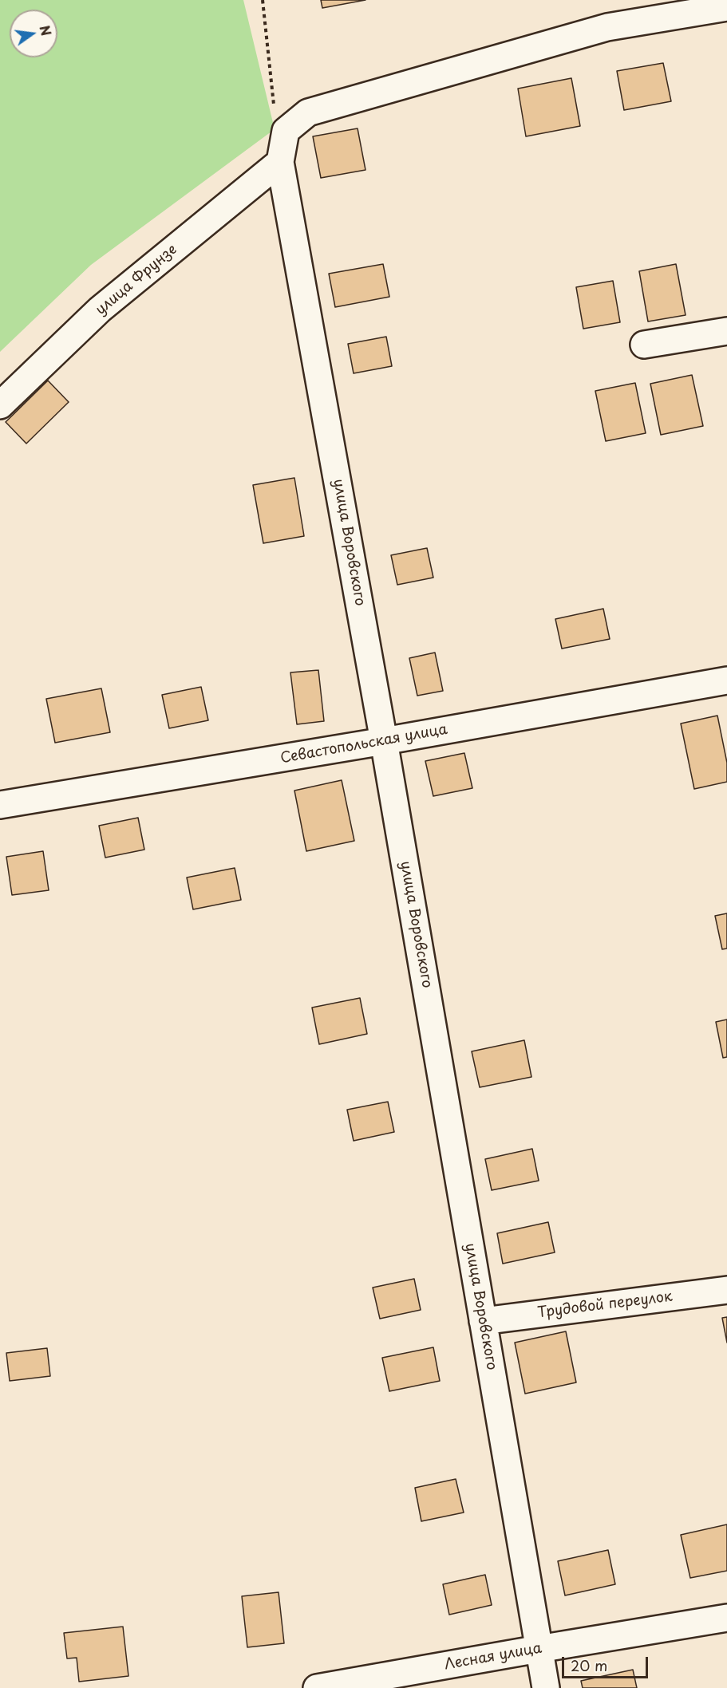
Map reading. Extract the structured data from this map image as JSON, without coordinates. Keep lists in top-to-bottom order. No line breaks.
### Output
{"streets":{"street":["улица Фрунзе","улица Воровского","Севастопольская улица","Трудовой переулок","Лесная улица"]},"crossings":[["улица Фрунзе","улица Воровского"],["улица Воровского","Севастопольская улица"],["улица Воровского","Трудовой переулок"],["улица Воровского","Лесная улица"]],"scale_bar":"20 m","north":"right"}
